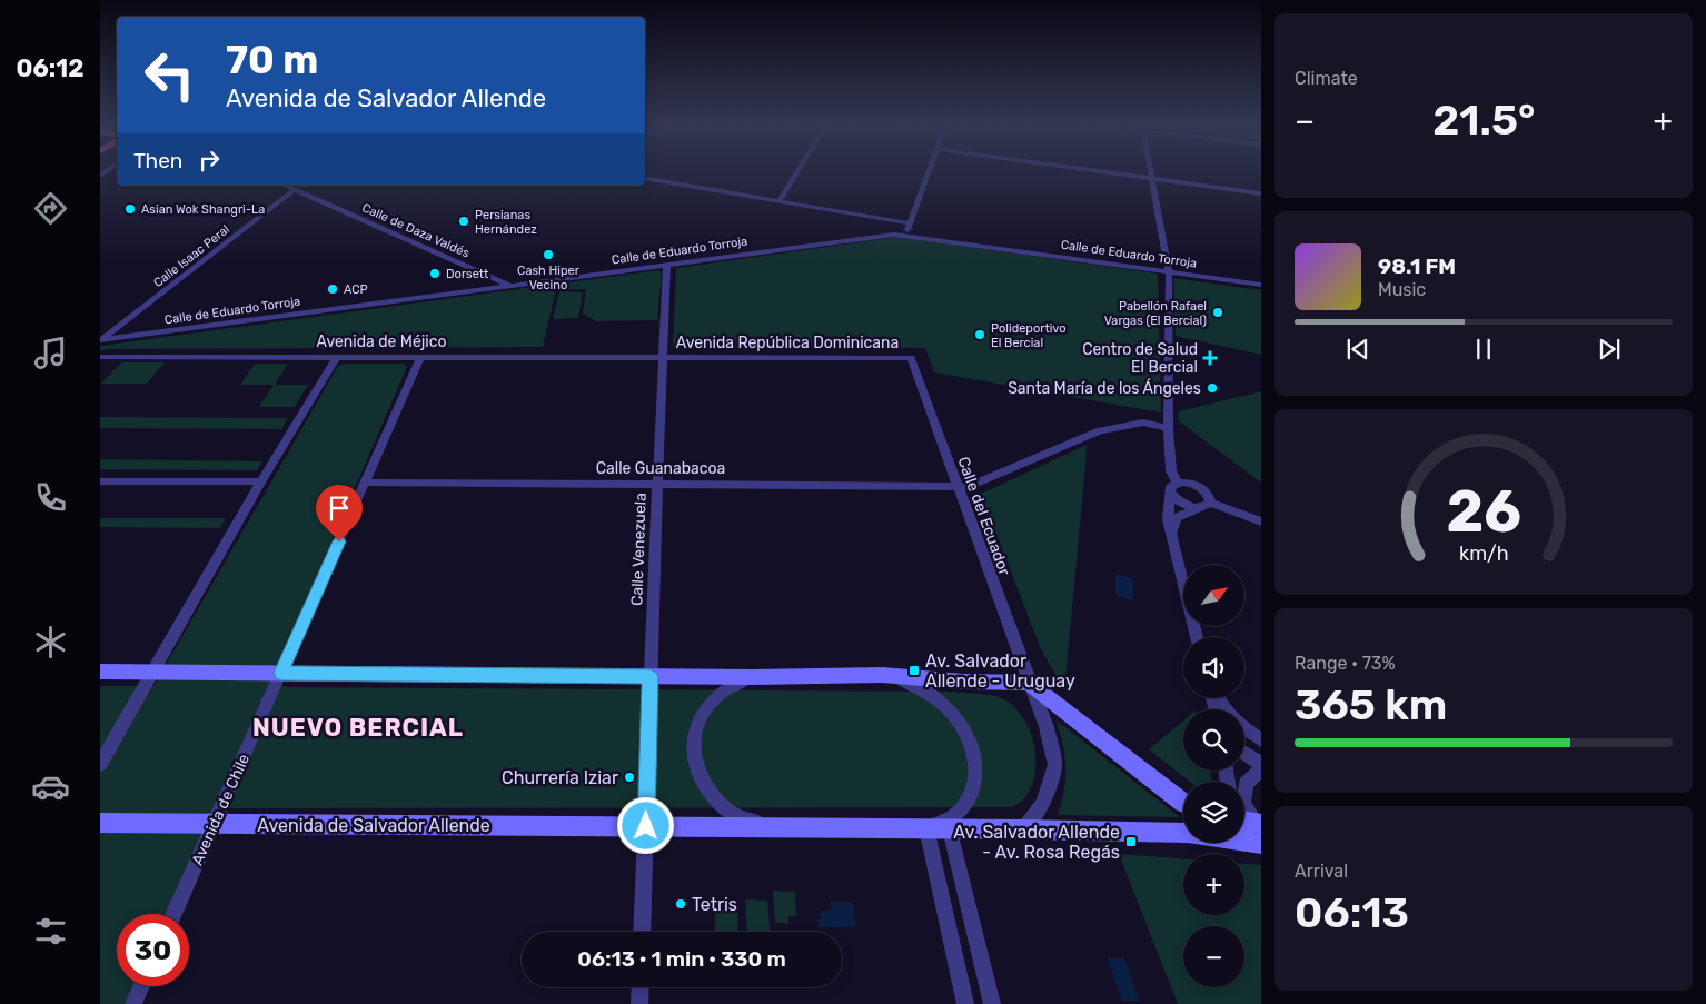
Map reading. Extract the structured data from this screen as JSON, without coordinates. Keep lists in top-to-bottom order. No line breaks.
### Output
{"streets":{"street":["Calle de Daza Valdés","Calle de Eduardo Torroja","Calle Isaac Peral","Avenida de Méjico","Avenida República Dominicana","Calle Guanabacoa","Calle del Ecuador","Calle Venezuela","Avenida de Chile","Avenida de Salvador Allende"]},"crossings":[["Calle de Daza Valdés","Calle de Eduardo Torroja"],["Calle de Daza Valdés","Calle Isaac Peral"],["Calle de Eduardo Torroja","Calle Isaac Peral"],["Calle de Eduardo Torroja","Calle Venezuela"],["Avenida de Méjico","Avenida República Dominicana"],["Avenida de Méjico","Calle Venezuela"],["Avenida de Méjico","Avenida de Chile"],["Avenida República Dominicana","Calle del Ecuador"],["Avenida República Dominicana","Calle Venezuela"],["Calle Guanabacoa","Calle del Ecuador"],["Calle Guanabacoa","Calle Venezuela"],["Calle Guanabacoa","Avenida de Chile"],["Calle del Ecuador","Avenida de Salvador Allende"],["Calle Venezuela","Avenida de Salvador Allende"],["Avenida de Chile","Avenida de Salvador Allende"]],"districts":["NUEVO BERCIAL"],"places":{"other":["Asian Wok Shangri-La","Persianas Hernández","Cash Hiper Vecino","Dorsett","ACP","Pabellón Rafael Vargas (El Bercial)","Polideportivo El Bercial","Santa María de los Ángeles","Churrería Iziar","Tetris"],"health":["Centro de Salud El Bercial"],"transit":["Av. Salvador Allende - Uruguay","Av. Salvador Allende - Av. Rosa Regás"]},"north":"top right","page":{"tabs":"06:12","tile":["Climate",["Range · 73%","365 km"],["Arrival","06:13"]],"turn":["70 m","Avenida de Salvador Allende"],"heat":["−","21.5°","+"],"then":"Then","song":["98.1 FM","Music"],"map_buttons":["+","−"],"limit":"30","trip":"06:13 · 1 min · 330 m","gauge":["26","km/h"]}}
